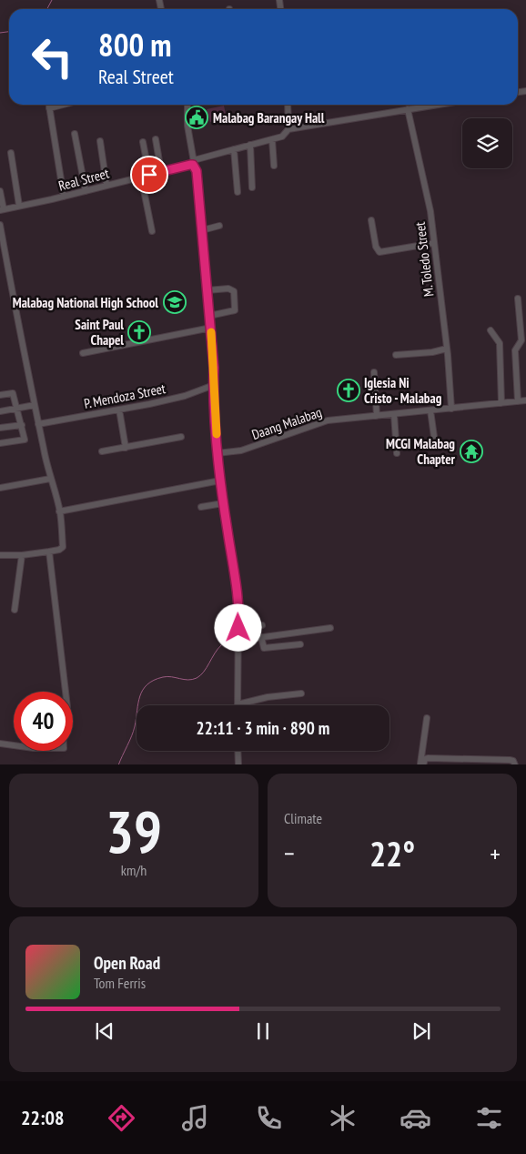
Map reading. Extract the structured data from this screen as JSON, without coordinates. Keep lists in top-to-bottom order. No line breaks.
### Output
{"streets":{"street":["Real Street","M. Toledo Street","P. Mendoza Street","Daang Malabag"]},"crossings":[["M. Toledo Street","Daang Malabag"]],"places":{"public building":["Malabag Barangay Hall"],"school or university":["Malabag National High School"],"church":["Saint Paul Chapel","Iglesia Ni Cristo - Malabag"],"temple":["MCGI Malabag Chapter"]},"page":{"turn":["800 m","Real Street"],"limit":"40","trip":"22:11 · 3 min · 890 m","tile":[["39","km/h"],"Climate"],"heat":["−","22°","+"],"song":["Open Road","Tom Ferris"],"tabs":"22:08"}}
